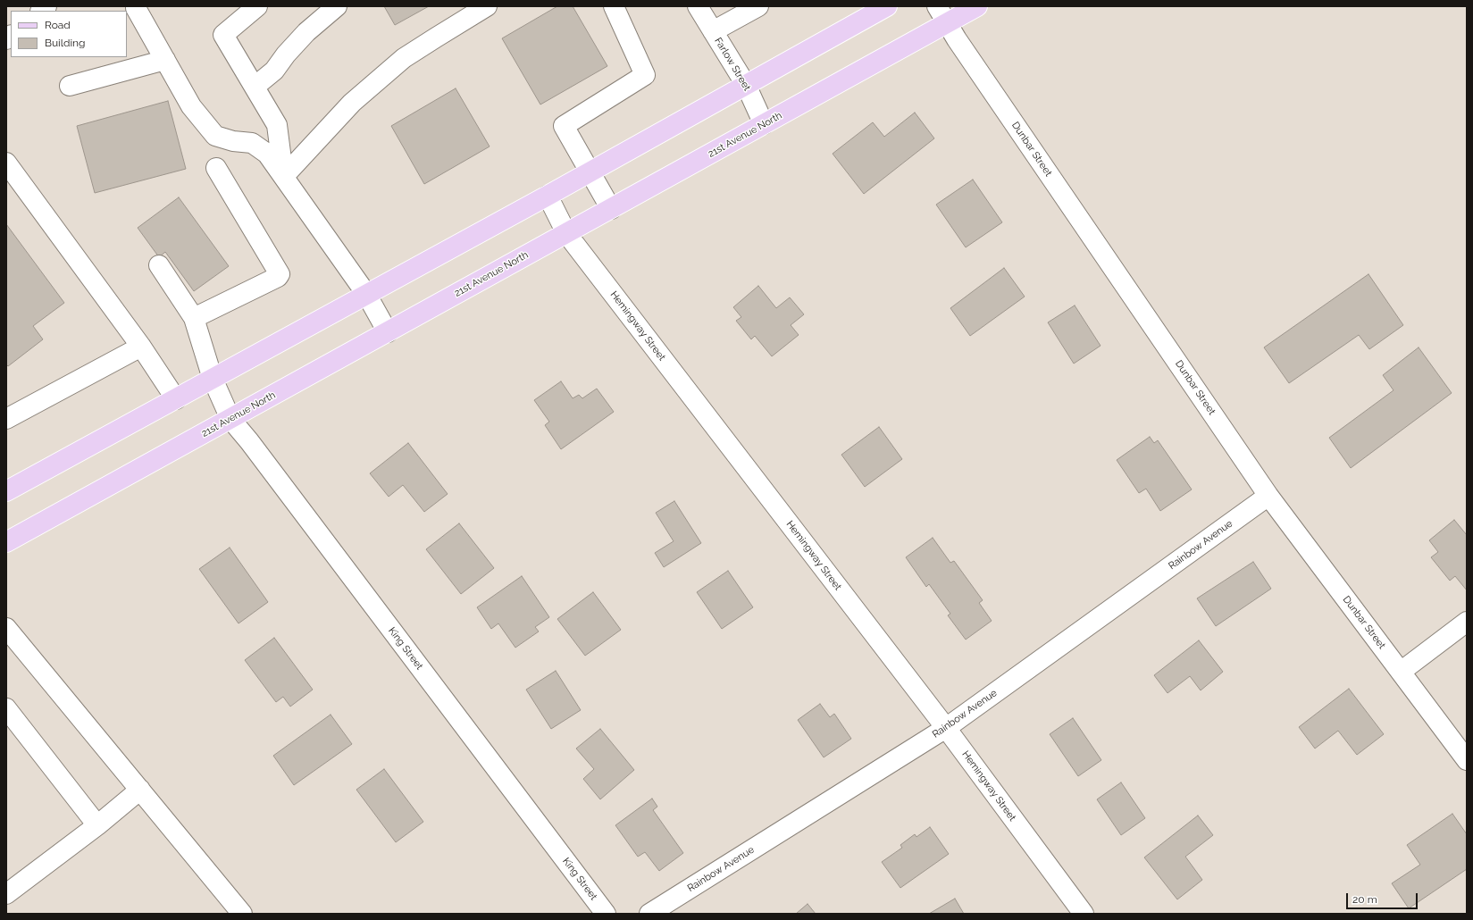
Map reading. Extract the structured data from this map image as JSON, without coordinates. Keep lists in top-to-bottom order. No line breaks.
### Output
{"streets":{"main road":["21st Avenue North"],"street":["Farlow Street","Dunbar Street","Hemingway Street","Rainbow Avenue","King Street"]},"crossings":[["Farlow Street","21st Avenue North"],["21st Avenue North","Dunbar Street"],["21st Avenue North","Hemingway Street"],["21st Avenue North","King Street"],["Dunbar Street","Rainbow Avenue"],["Hemingway Street","Rainbow Avenue"]],"legend":["Road","Building"],"scale_bar":"20 m"}
